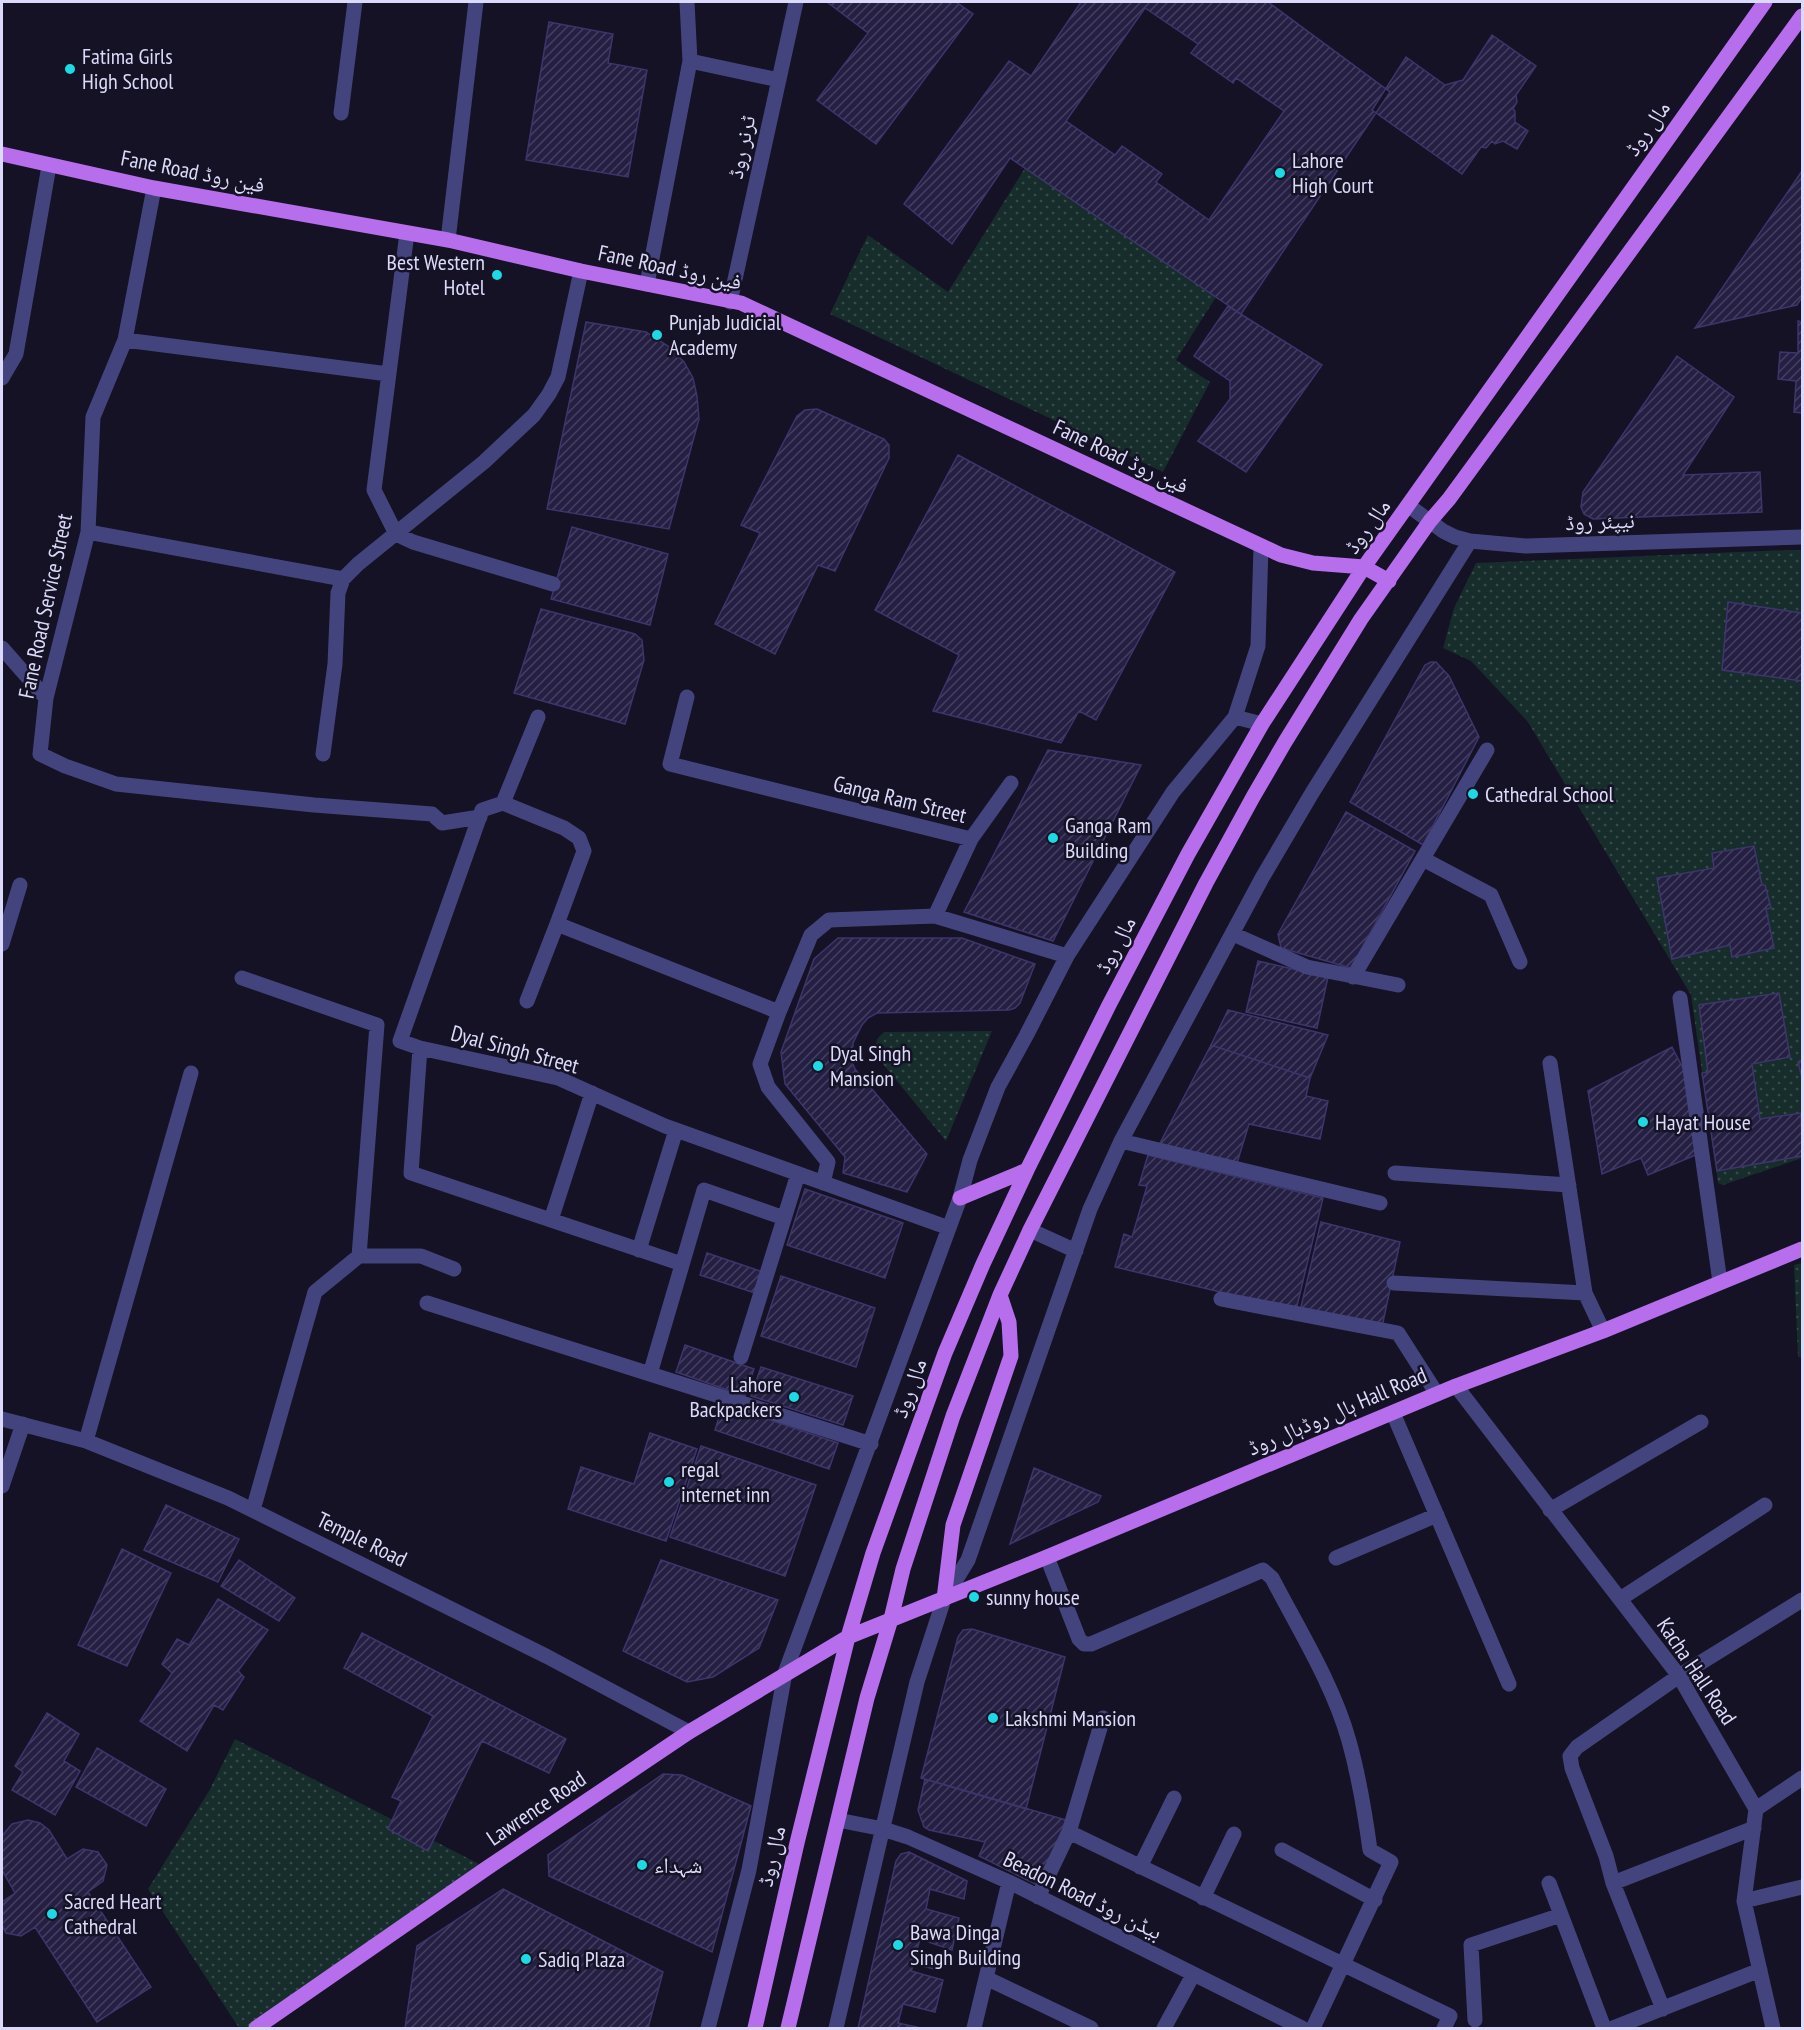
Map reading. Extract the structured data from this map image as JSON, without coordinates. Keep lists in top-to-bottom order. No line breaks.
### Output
{"streets":{"main road":["مال روڈ","Fane Road فین روڈ","ہال روڈہال روڈ Hall Road","Lawrence Road"],"street":["ٹرنر روڈ","نیپئر روڈ","Fane Road Service Street","Ganga Ram Street","Dyal Singh Street","Temple Road","Kacha Hall Road","Beadon Road بیڈن روڈ"]},"crossings":[["مال روڈ","Fane Road فین روڈ"],["مال روڈ","نیپئر روڈ"],["مال روڈ","ہال روڈہال روڈ Hall Road"],["مال روڈ","Lawrence Road"],["ٹرنر روڈ","Fane Road فین روڈ"],["Fane Road فین روڈ","Fane Road Service Street"],["Fane Road Service Street","Dyal Singh Street"],["ہال روڈہال روڈ Hall Road","Kacha Hall Road"],["ہال روڈہال روڈ Hall Road","Lawrence Road"],["Temple Road","Lawrence Road"]],"places":["Fatima Girls High School","Lahore High Court","Best Western Hotel","Punjab Judicial Academy","Cathedral School","Ganga Ram Building","Dyal Singh Mansion","Hayat House","Lahore Backpackers","regal internet inn","sunny house","Lakshmi Mansion","شہداء","Sacred Heart Cathedral","Bawa Dinga Singh Building","Sadiq Plaza"]}
